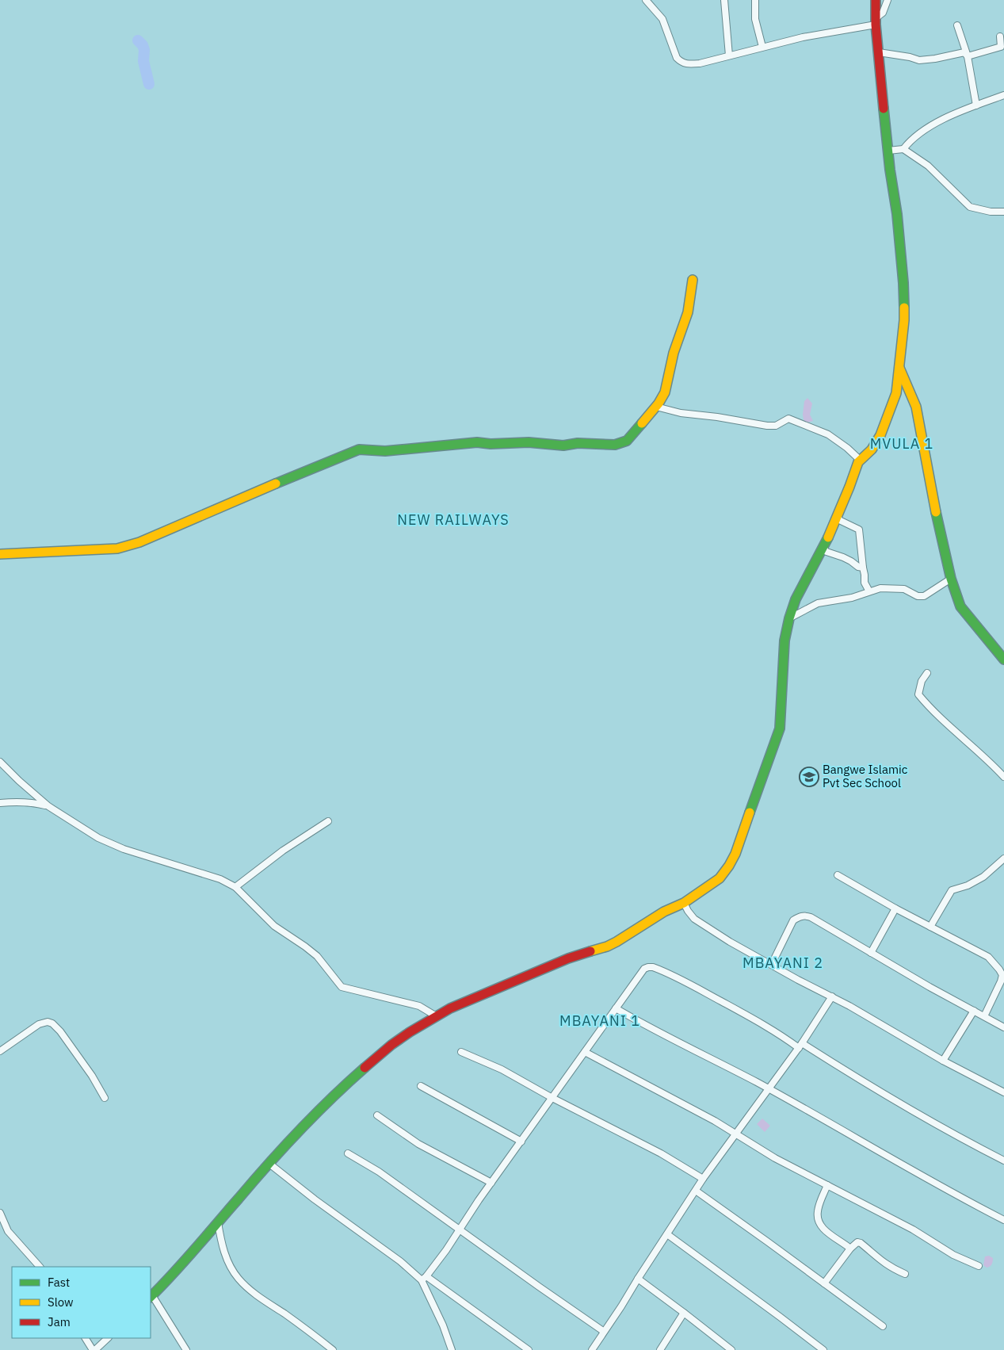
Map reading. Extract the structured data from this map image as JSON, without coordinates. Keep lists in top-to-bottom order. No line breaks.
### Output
{"districts":["MVULA 1","NEW RAILWAYS","MBAYANI 2","MBAYANI 1"],"places":{"school or university":["Bangwe Islamic Pvt Sec School"]},"legend":["Fast","Slow","Jam"]}
